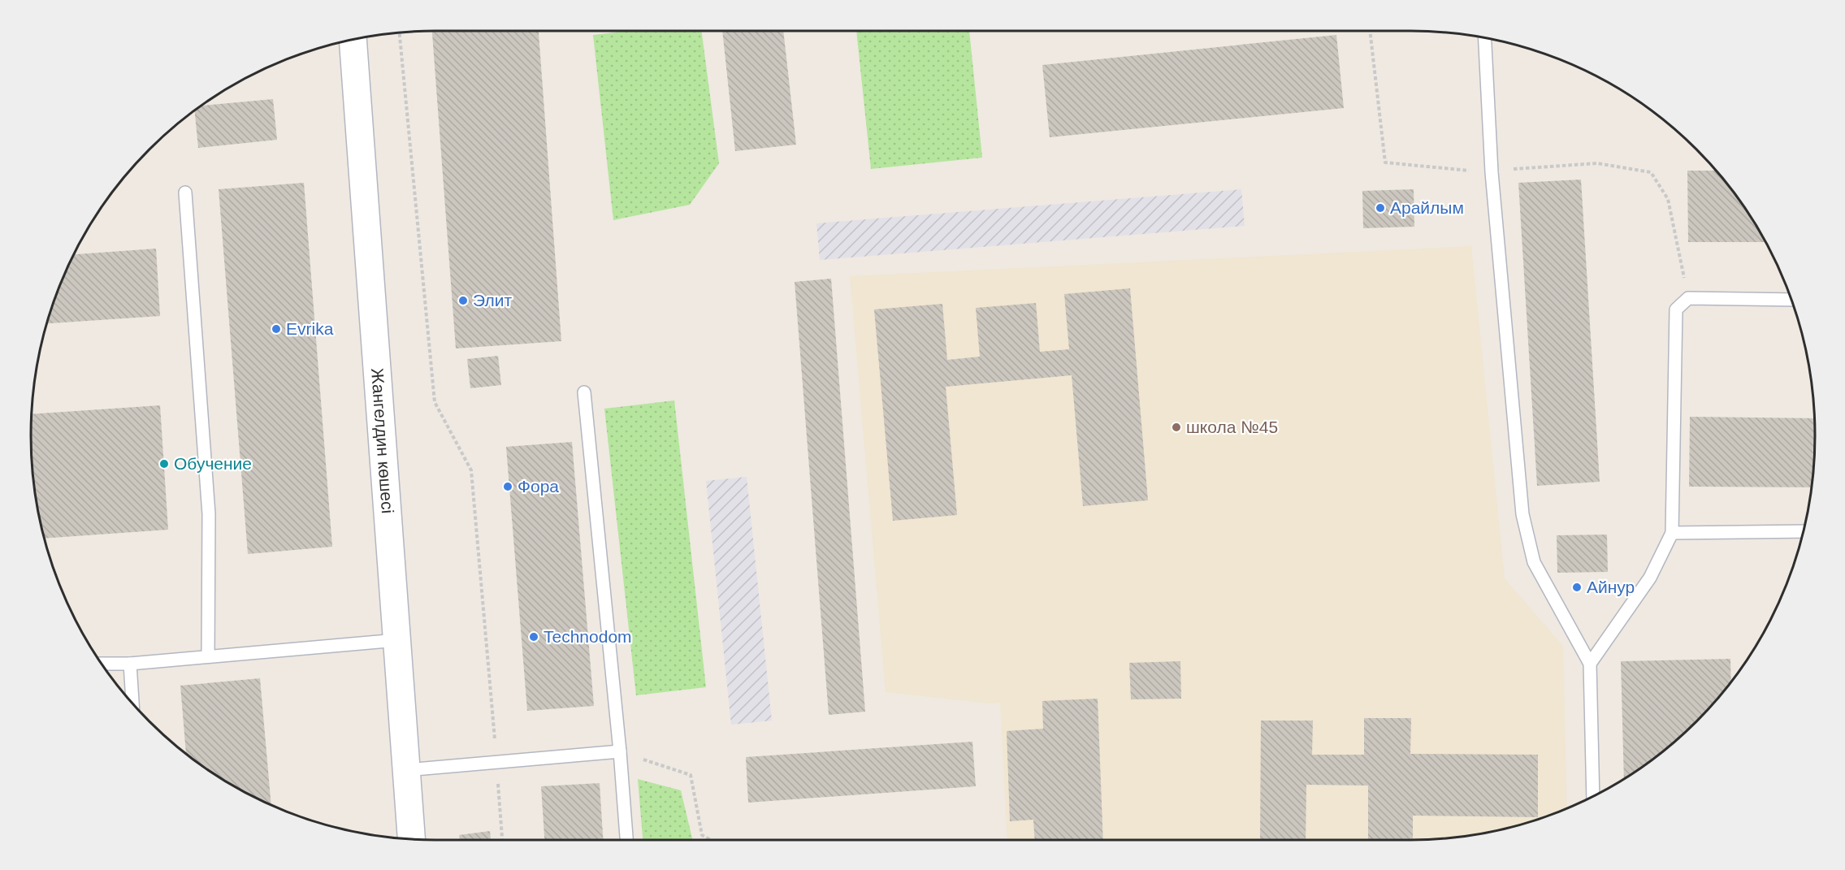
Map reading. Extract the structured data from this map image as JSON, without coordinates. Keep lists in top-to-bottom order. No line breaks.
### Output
{"streets":{"main road":["Жангелдин көшесі"]},"places":["Арайлым","Элит","Evrika","школа №45","Обучение","Фора","Айнур","Technodom"]}
